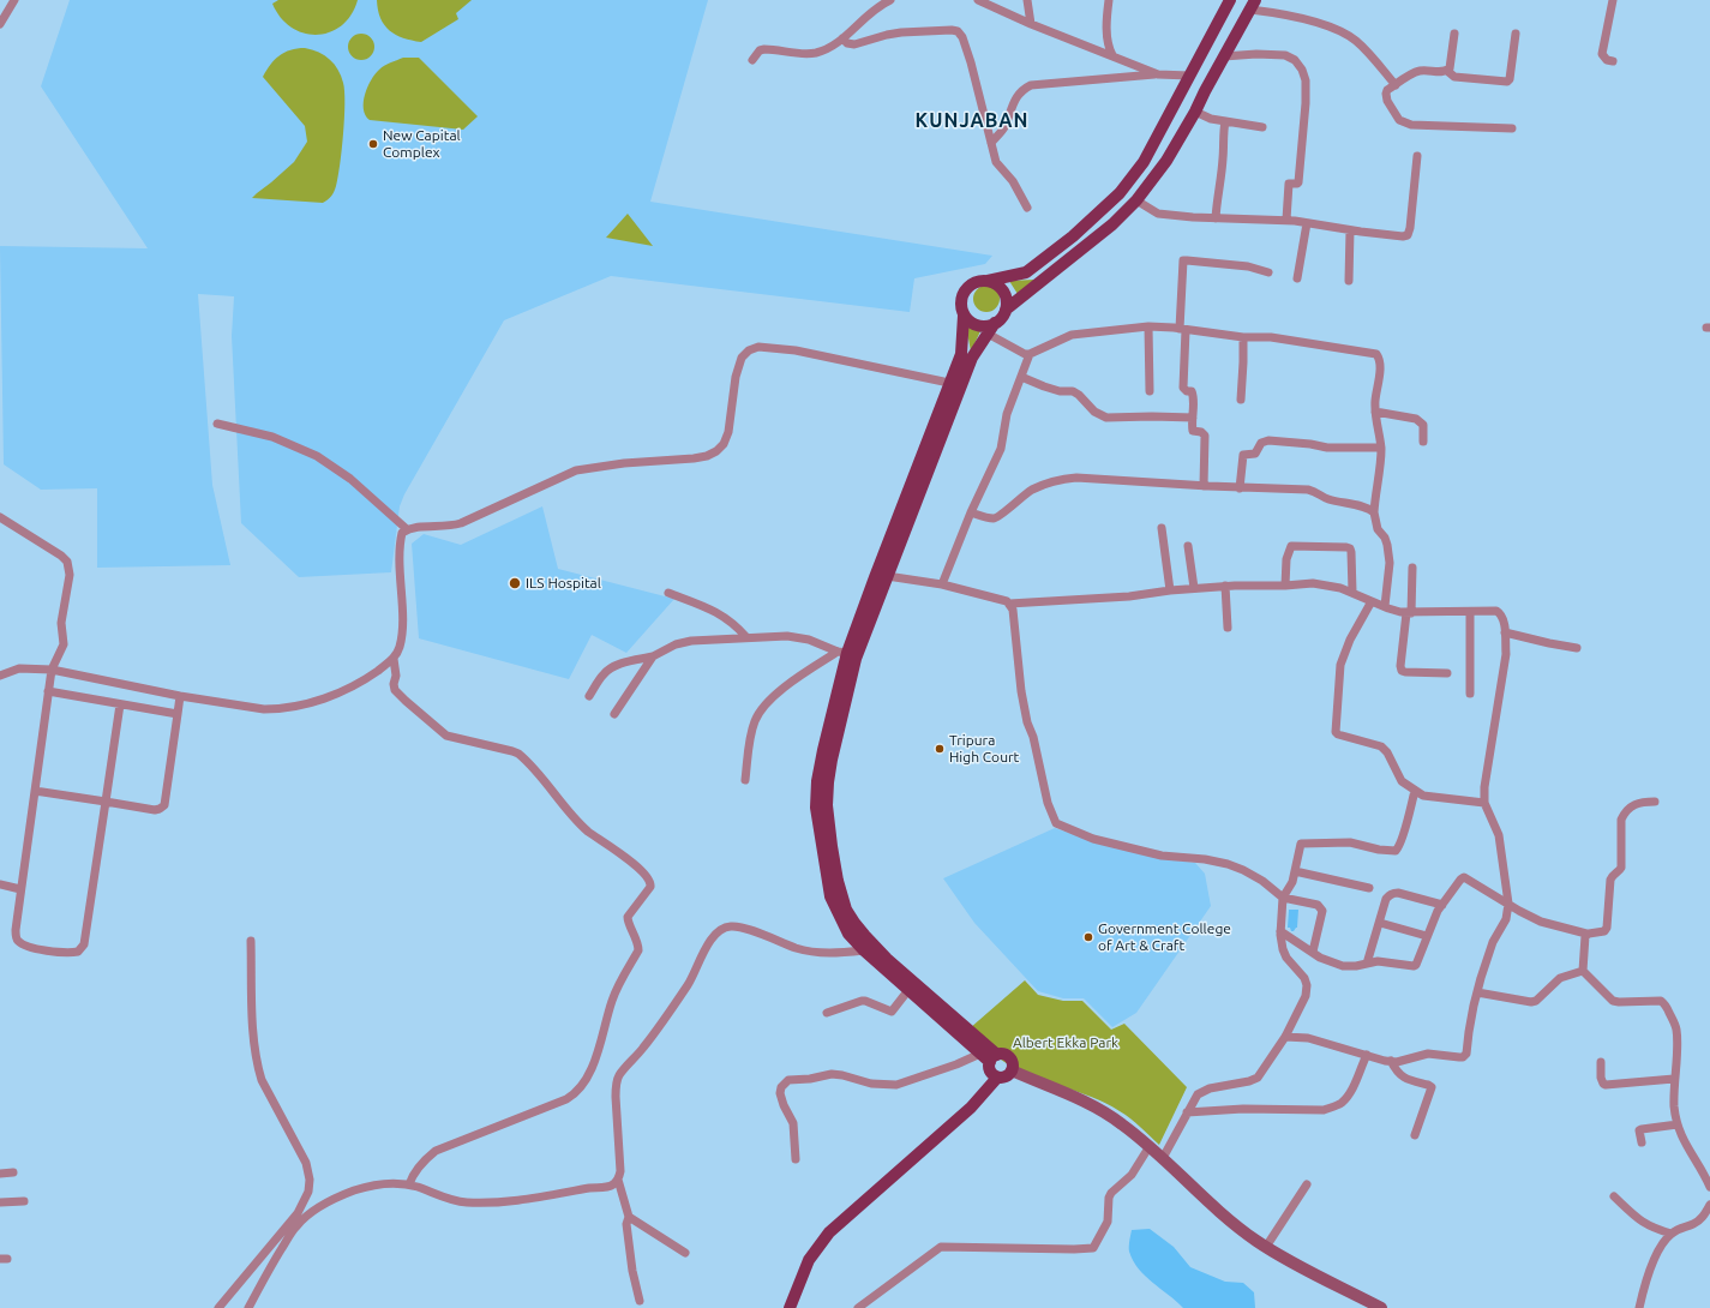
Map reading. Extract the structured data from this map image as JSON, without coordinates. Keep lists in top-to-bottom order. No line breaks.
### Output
{"districts":["KUNJABAN"],"parks":["Albert Ekka Park"],"places":["New Capital Complex","ILS Hospital","Tripura High Court","Government College of Art & Craft"]}
